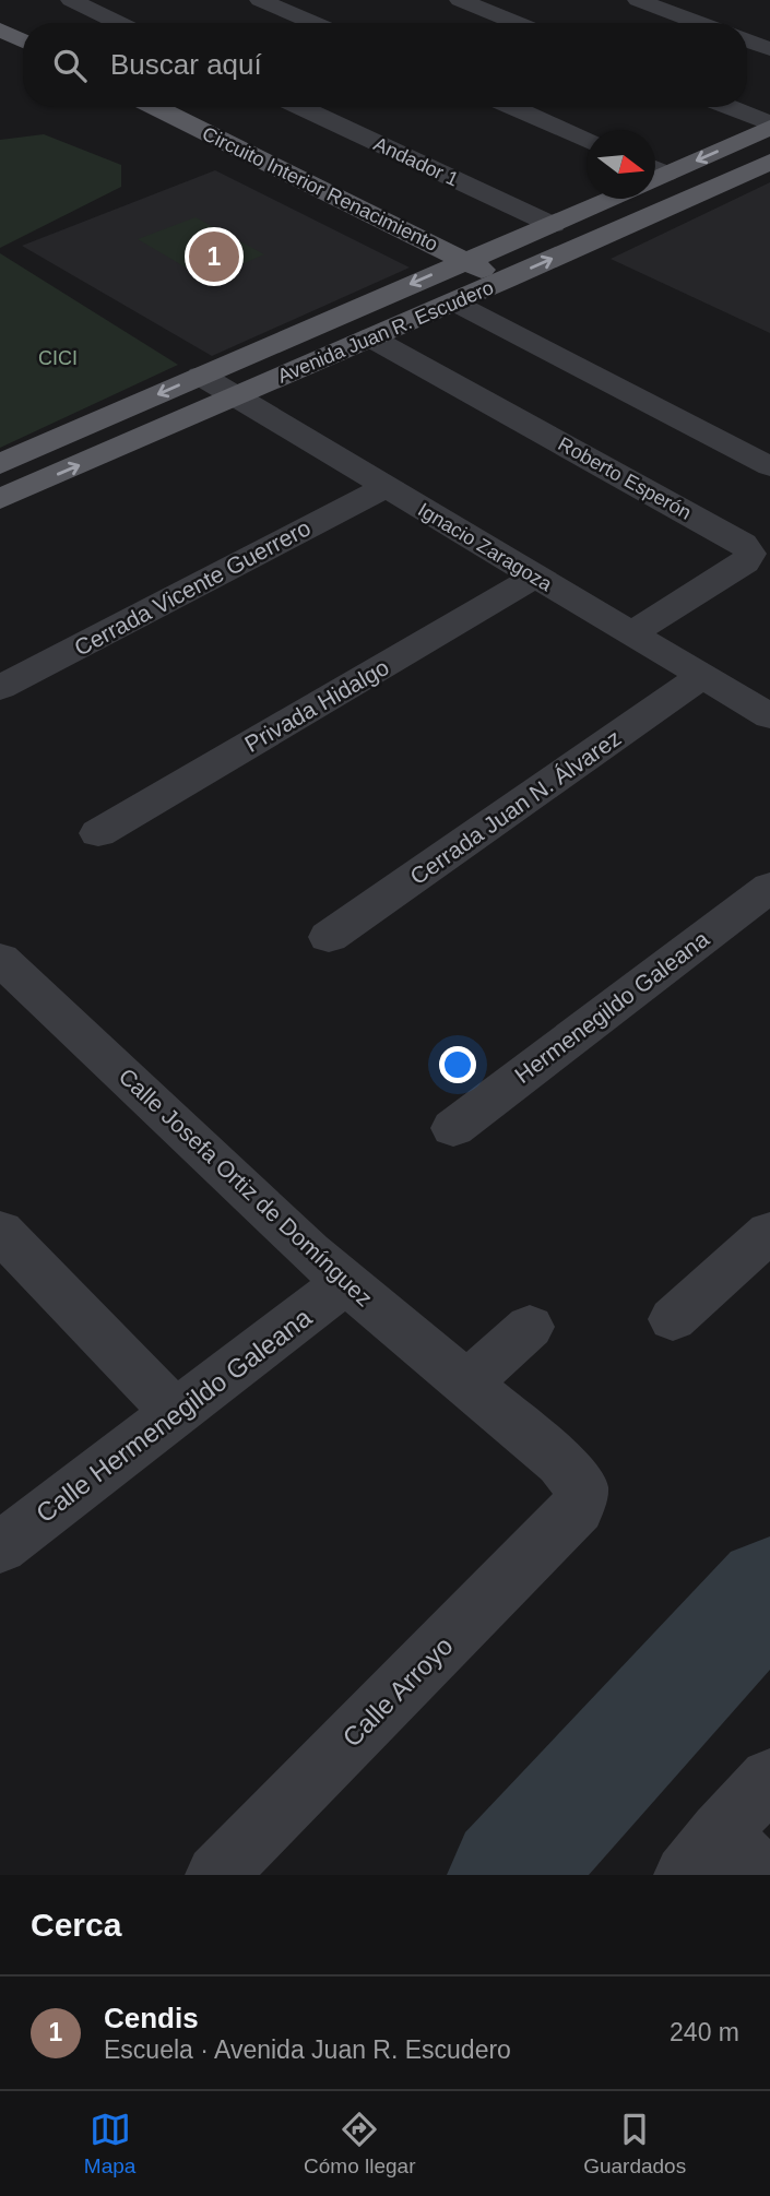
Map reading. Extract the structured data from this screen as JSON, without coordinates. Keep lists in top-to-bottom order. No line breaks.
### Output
{"streets":{"main road":["Circuito Interior Renacimiento","Avenida Juan R. Escudero"],"street":["Andador 1","Roberto Esperón","Ignacio Zaragoza","Cerrada Vicente Guerrero","Privada Hidalgo","Cerrada Juan N. Álvarez","Hermenegildo Galeana","Calle Josefa Ortiz de Domínguez","Calle Hermenegildo Galeana","Calle Arroyo"]},"crossings":[["Andador 1","Avenida Juan R. Escudero"],["Circuito Interior Renacimiento","Avenida Juan R. Escudero"],["Avenida Juan R. Escudero","Roberto Esperón"],["Avenida Juan R. Escudero","Ignacio Zaragoza"],["Roberto Esperón","Ignacio Zaragoza"],["Ignacio Zaragoza","Cerrada Vicente Guerrero"],["Ignacio Zaragoza","Privada Hidalgo"],["Ignacio Zaragoza","Cerrada Juan N. Álvarez"],["Calle Josefa Ortiz de Domínguez","Calle Hermenegildo Galeana"],["Calle Josefa Ortiz de Domínguez","Calle Arroyo"]],"parks":["CICI"],"north":"right","page":{"search":"Buscar aquí","pins":"1","heading":"Cerca","list":[{"mark":"1","name":"Cendis","note":"Escuela · Avenida Juan R. Escudero","value":"240 m"}],"nav":["Mapa","Cómo llegar","Guardados"]}}
